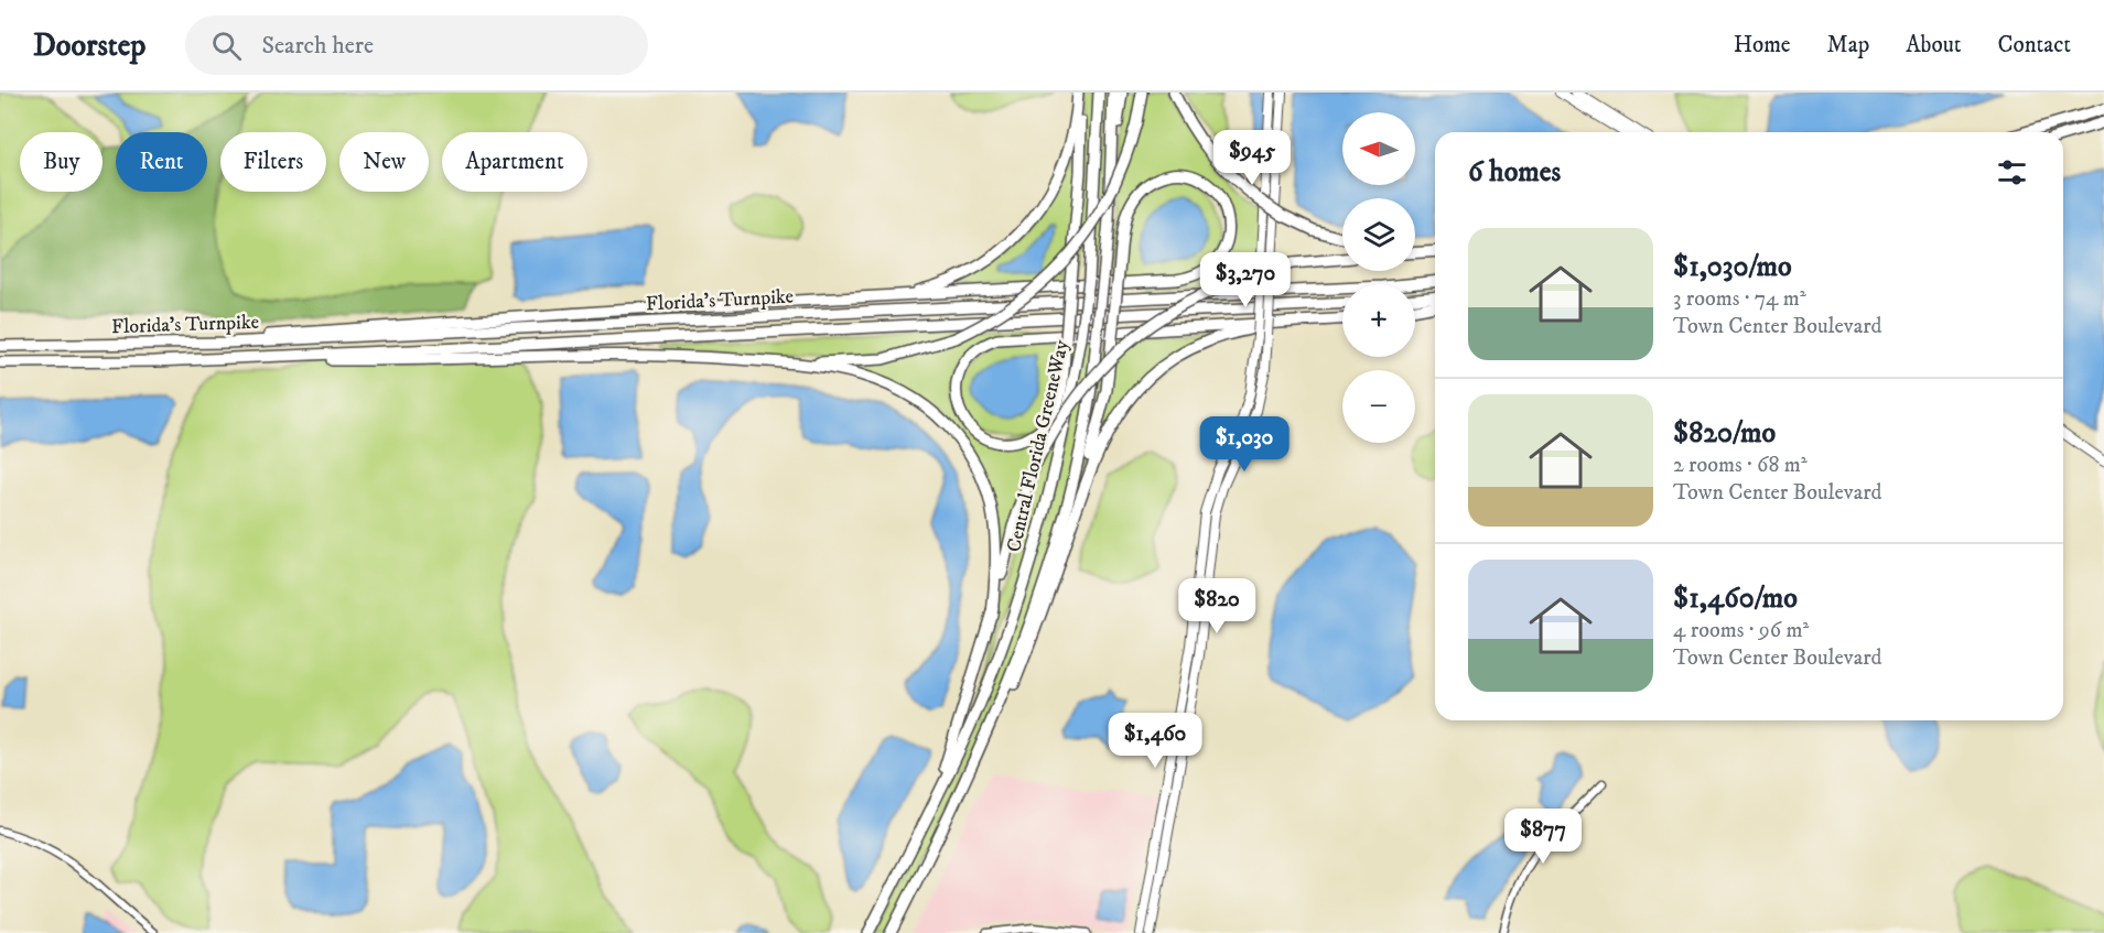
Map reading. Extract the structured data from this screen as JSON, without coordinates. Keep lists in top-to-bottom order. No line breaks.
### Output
{"streets":{"highway":["Florida's Turnpike","Central Florida GreeneWay"]},"north":"left","page":{"header":"Doorstep","search":"Search here","nav":["Home","Map","About","Contact"],"map_buttons":["+","−"],"price":["$945","$3,270","$1,030","$820","$1,460","$877"],"chip":["Buy","Rent","Filters","New","Apartment"],"heading":"6 homes","list":[{"name":"$1,030/mo","note":"3 rooms · 74 m² · Town Center Boulevard"},{"name":"$820/mo","note":"2 rooms · 68 m² · Town Center Boulevard"},{"name":"$1,460/mo","note":"4 rooms · 96 m² · Town Center Boulevard"}]}}
